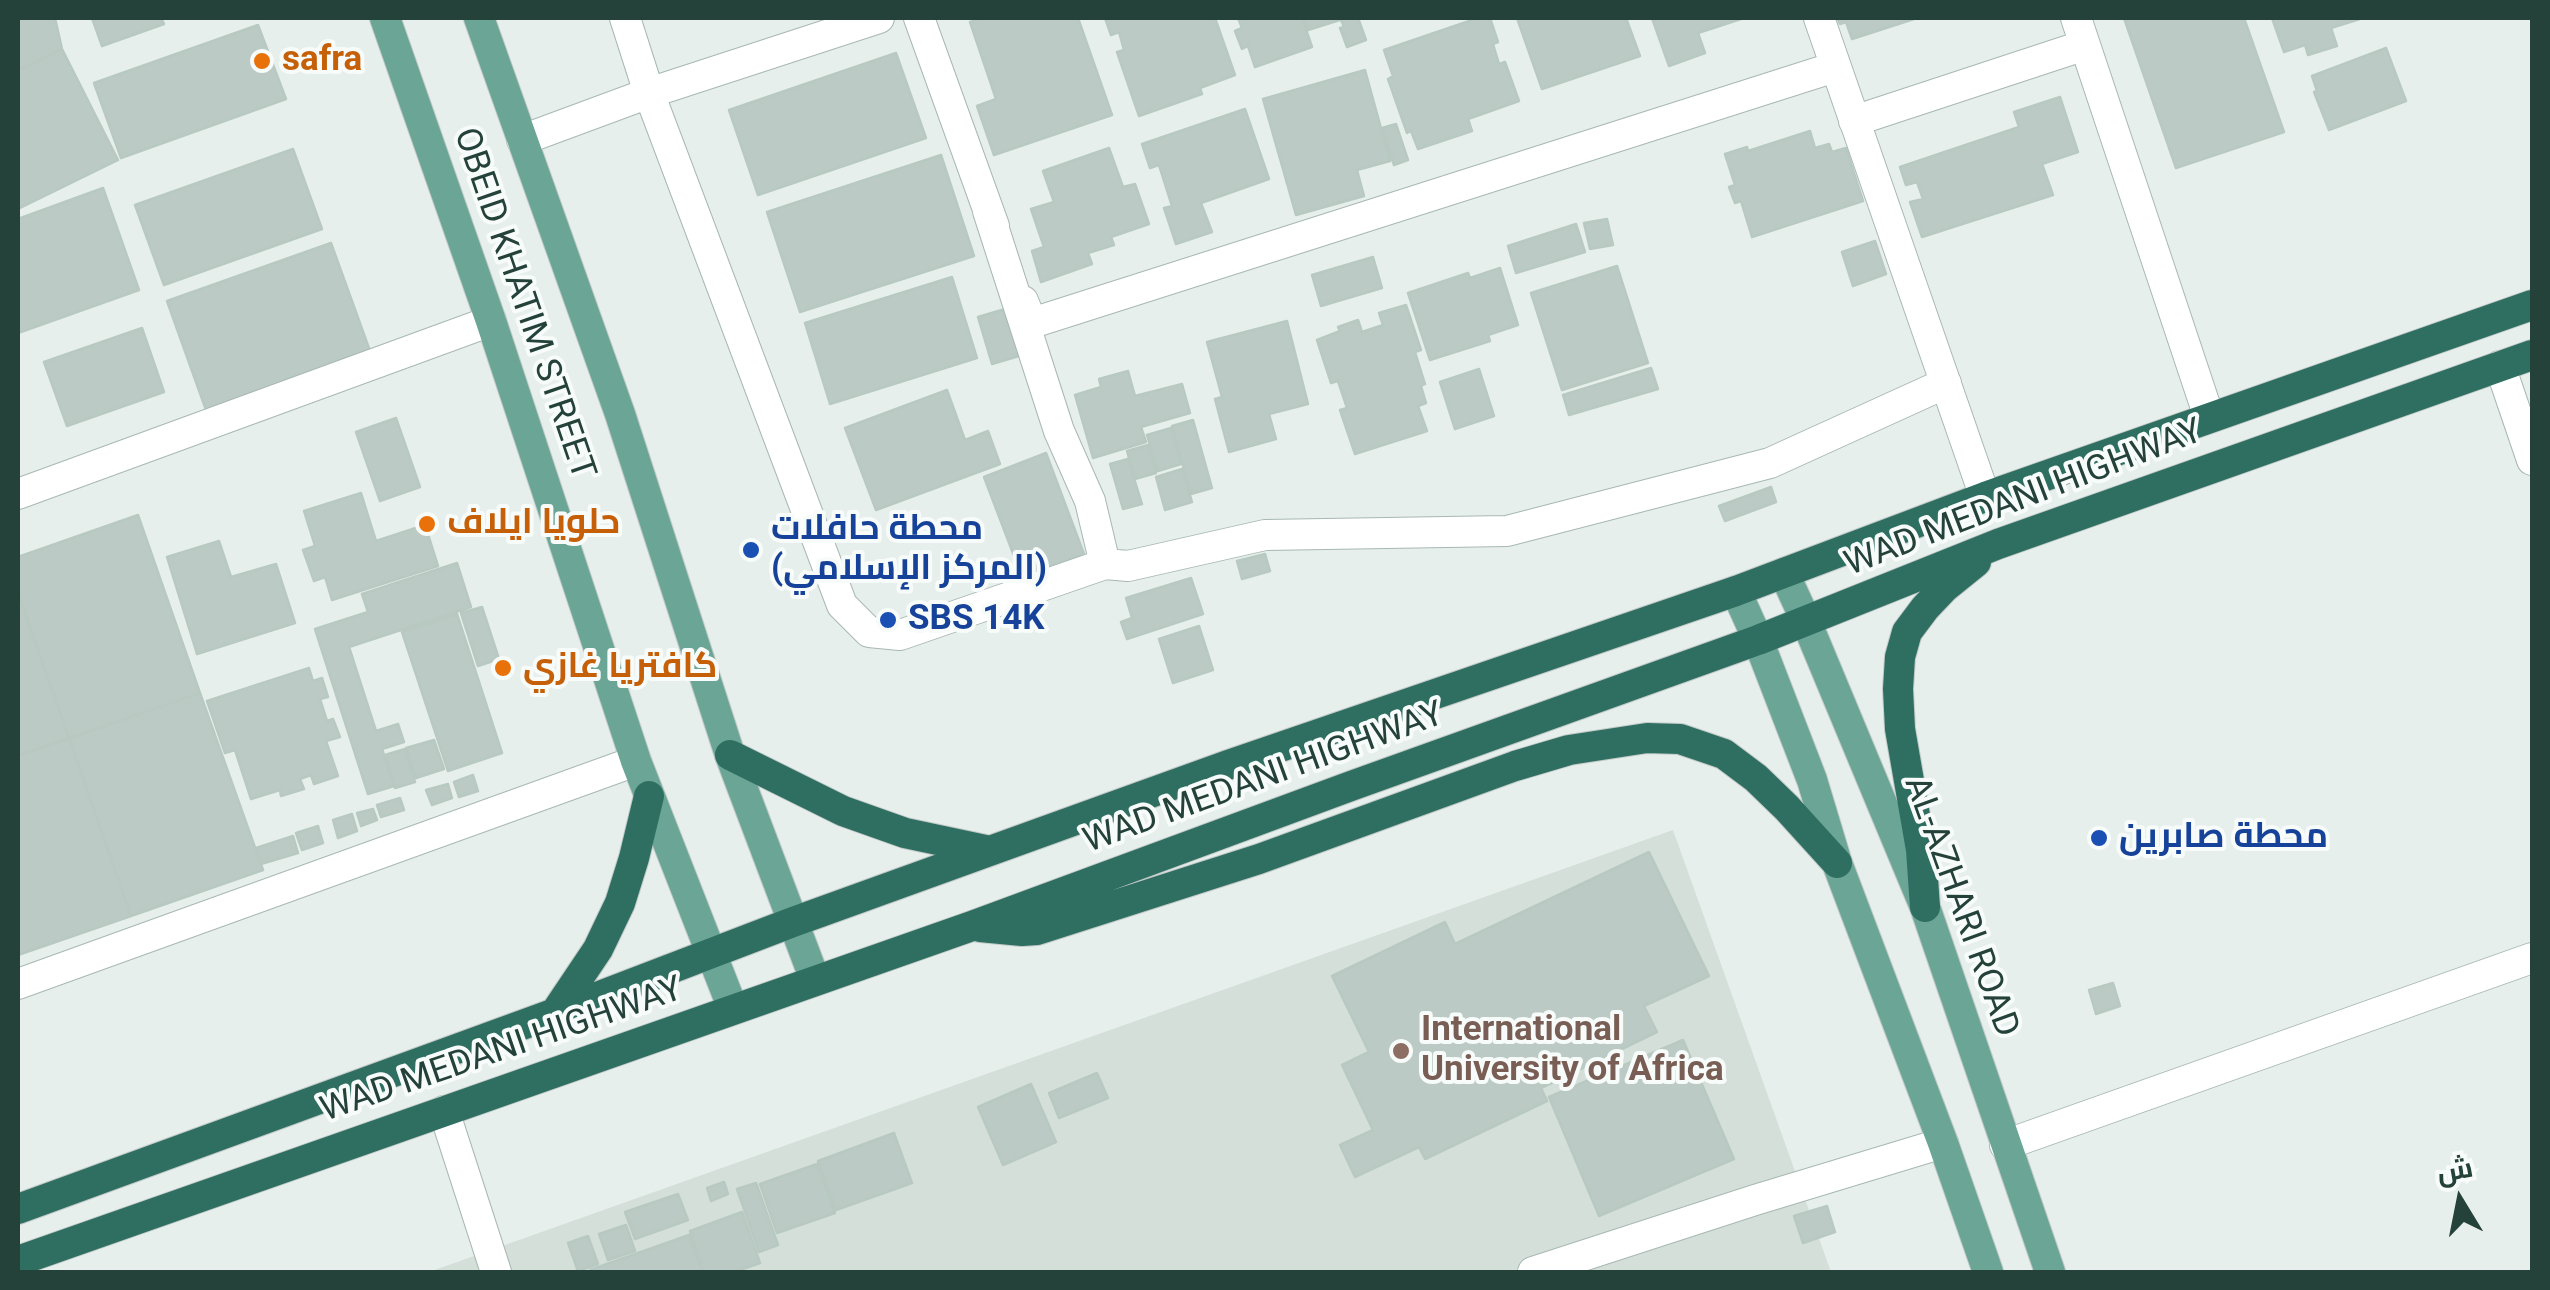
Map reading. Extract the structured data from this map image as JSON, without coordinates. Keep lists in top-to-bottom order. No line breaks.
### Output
{"streets":{"highway":["WAD MEDANI HIGHWAY"],"main road":["OBEID KHATIM STREET","AL-AZHARI ROAD"]},"crossings":[["OBEID KHATIM STREET","WAD MEDANI HIGHWAY"],["WAD MEDANI HIGHWAY","AL-AZHARI ROAD"]],"places":["safra","حلويا ايلاف","محطة حافلات (المركز الإسلامي)","SBS 14K","كافتريا غازي","محطة صابرين","International University of Africa"],"north":"top"}
